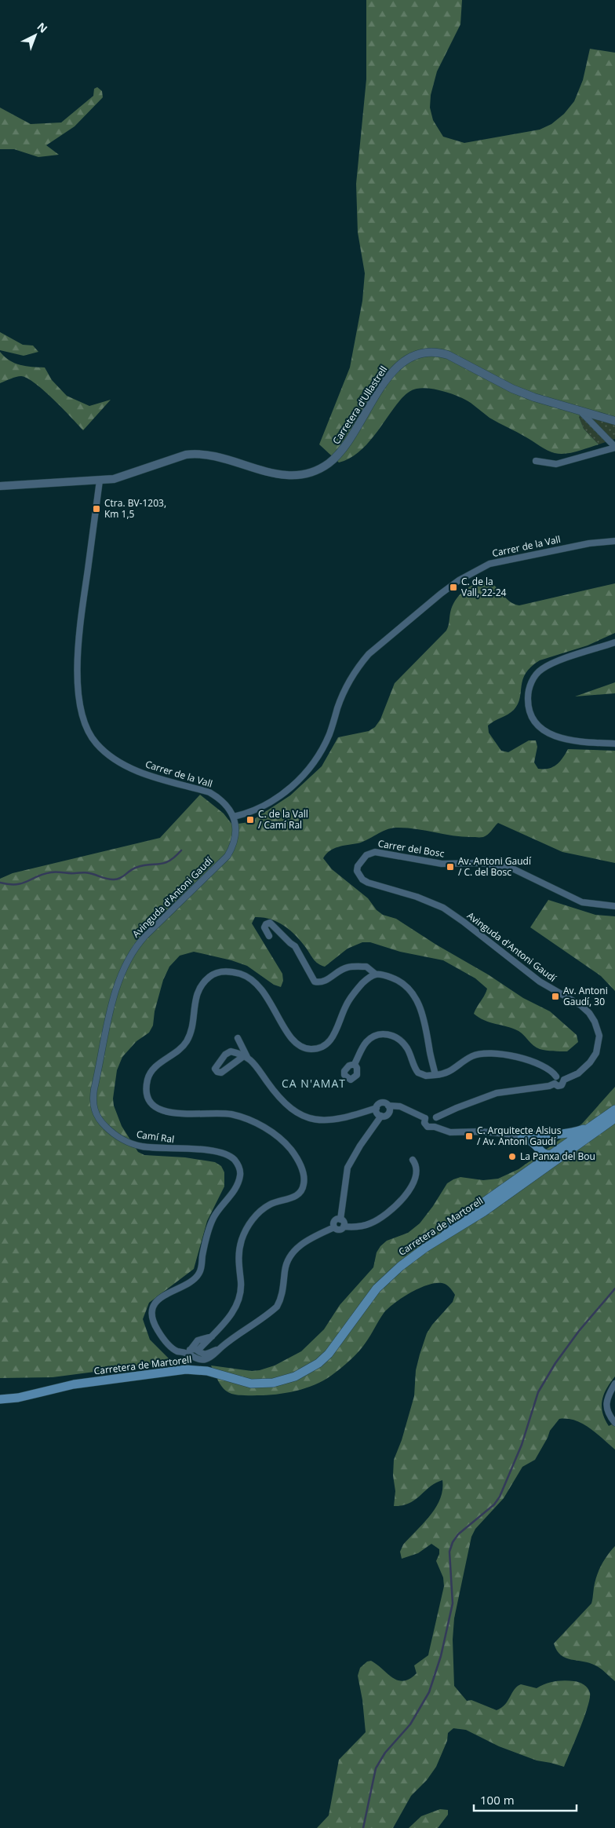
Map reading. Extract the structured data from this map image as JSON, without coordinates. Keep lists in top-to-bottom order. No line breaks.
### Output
{"streets":{"main road":["Carretera de Martorell"],"street":["Carretera d'Ullastrell","Carrer de la Vall","Carrer del Bosc","Avinguda d'Antoni Gaudí","Camí Ral"]},"crossings":[["Carretera d'Ullastrell","Carrer de la Vall"],["Carrer de la Vall","Avinguda d'Antoni Gaudí"],["Carrer del Bosc","Avinguda d'Antoni Gaudí"],["Avinguda d'Antoni Gaudí","Camí Ral"]],"districts":["CA N'AMAT"],"places":{"transit":["Ctra. BV-1203, Km 1,5","C. de la Vall, 22-24","C. de la Vall / Camí Ral","Av. Antoni Gaudí / C. del Bosc","Av. Antoni Gaudí, 30","C. Arquitecte Alsius / Av. Antoni Gaudí"],"other":["La Panxa del Bou"]},"scale_bar":"100 m","north":"top right"}
